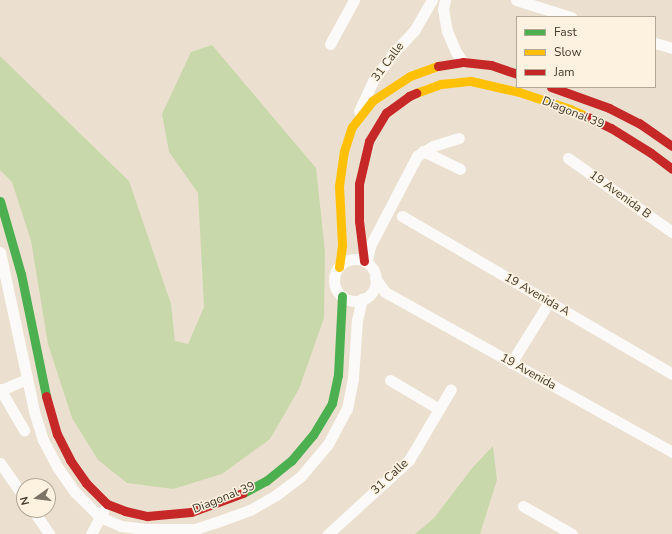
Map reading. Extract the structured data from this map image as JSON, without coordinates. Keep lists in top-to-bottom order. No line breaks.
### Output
{"streets":{"street":["31 Calle","Diagonal 39","19 Avenida B","19 Avenida A","19 Avenida"]},"crossings":[["Diagonal 39","19 Avenida"]],"legend":["Fast","Slow","Jam"],"north":"left"}
